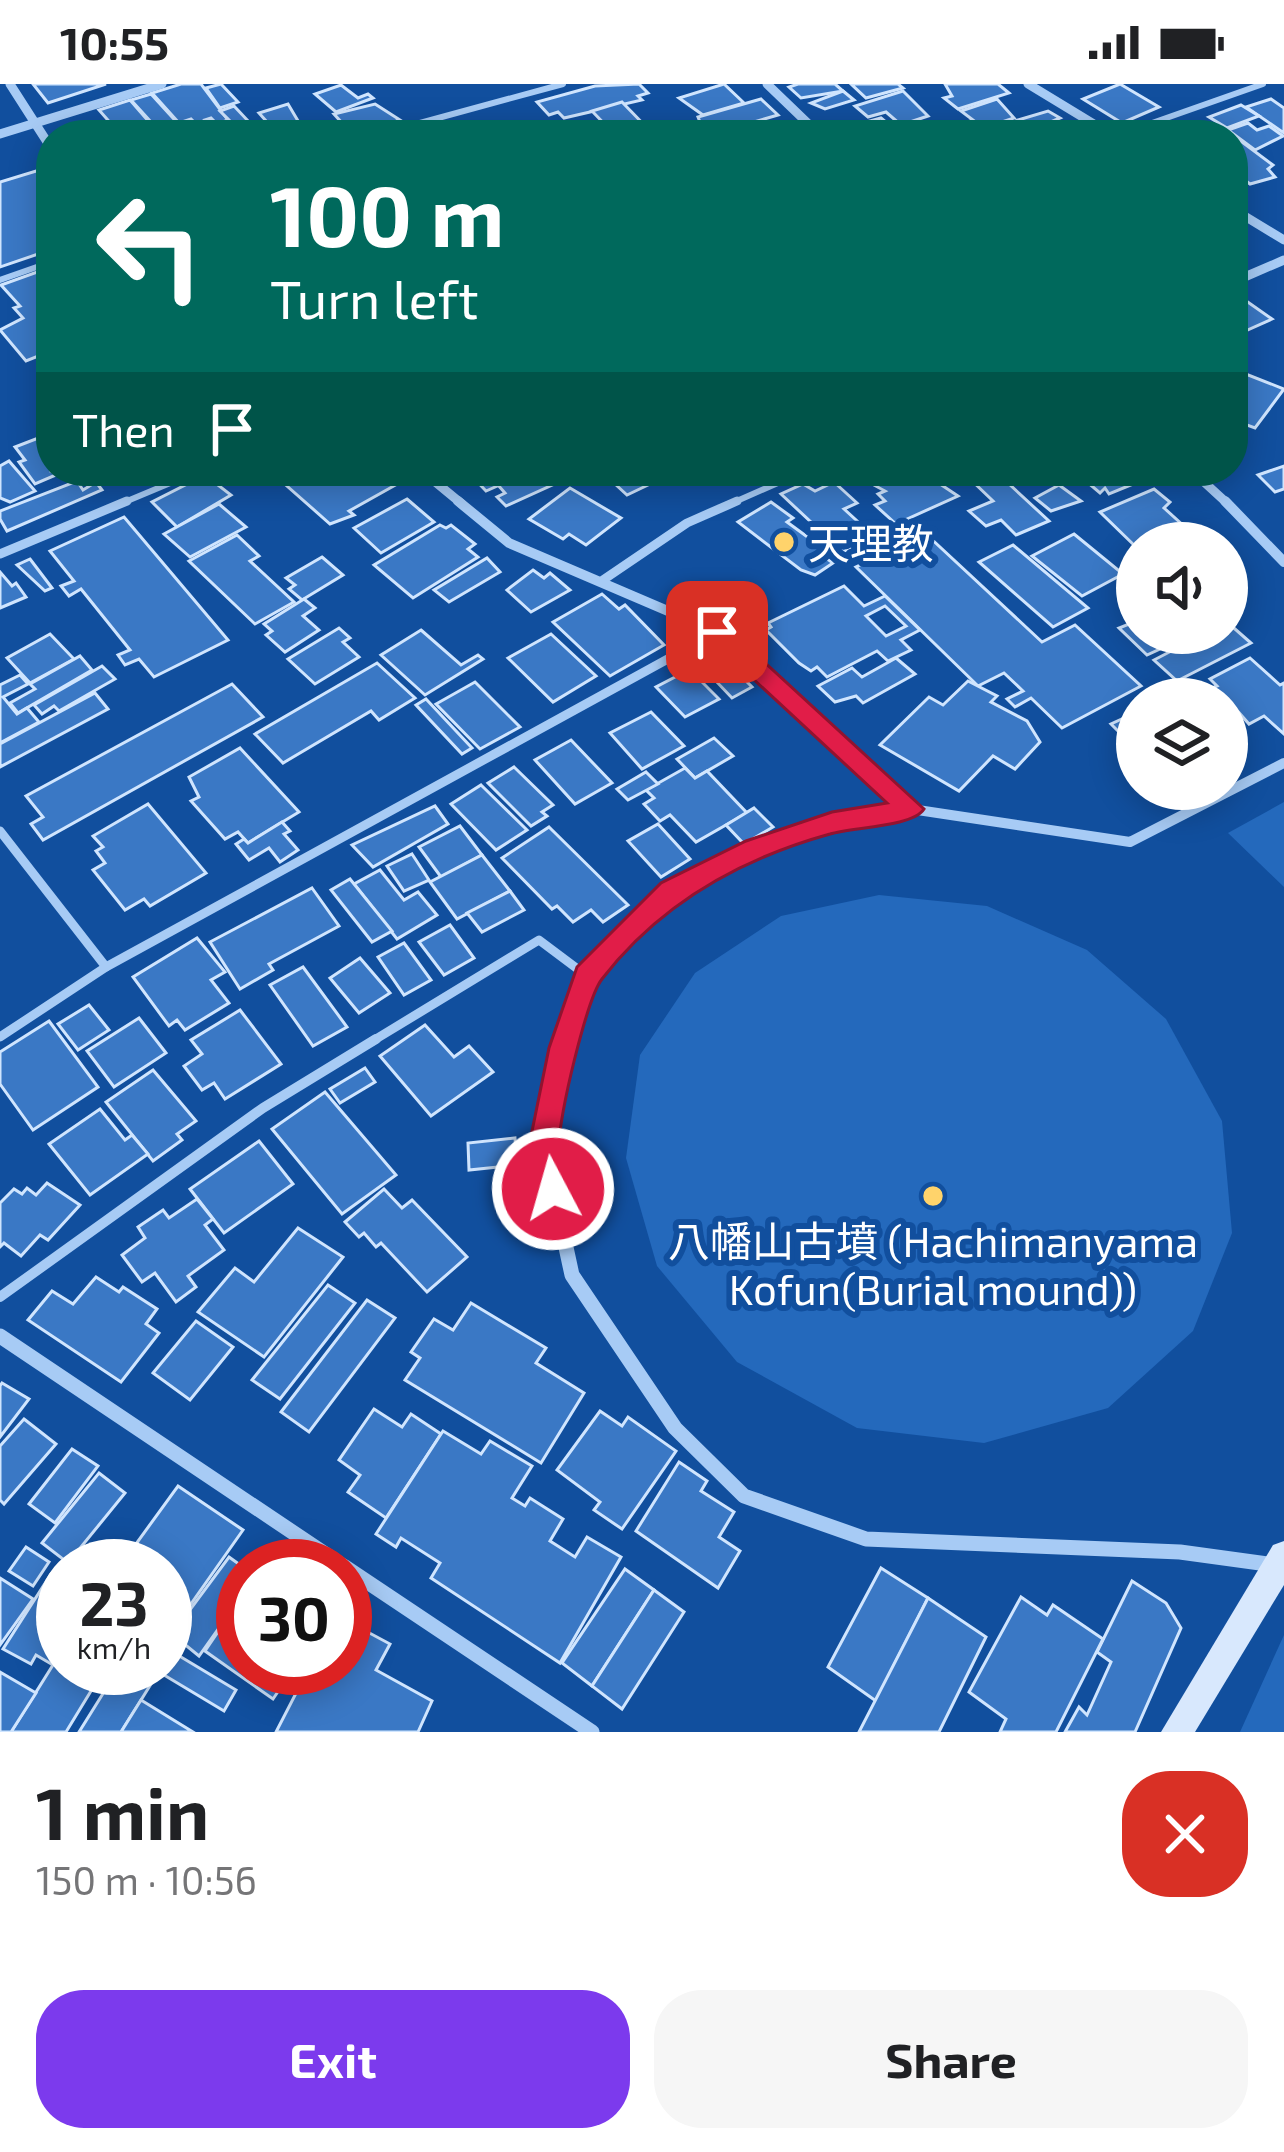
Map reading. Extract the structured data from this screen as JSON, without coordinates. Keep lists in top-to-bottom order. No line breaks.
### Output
{"places":["天理教","八幡山古墳 (Hachimanyama Kofun(Burial mound))"],"page":{"status":"10:55","turn":["100 m","Turn left"],"then":"Then","speed":"23 km/h","limit":"30","heading":["1 min","150 m · 10:56"],"buttons":["Exit","Share"]}}
